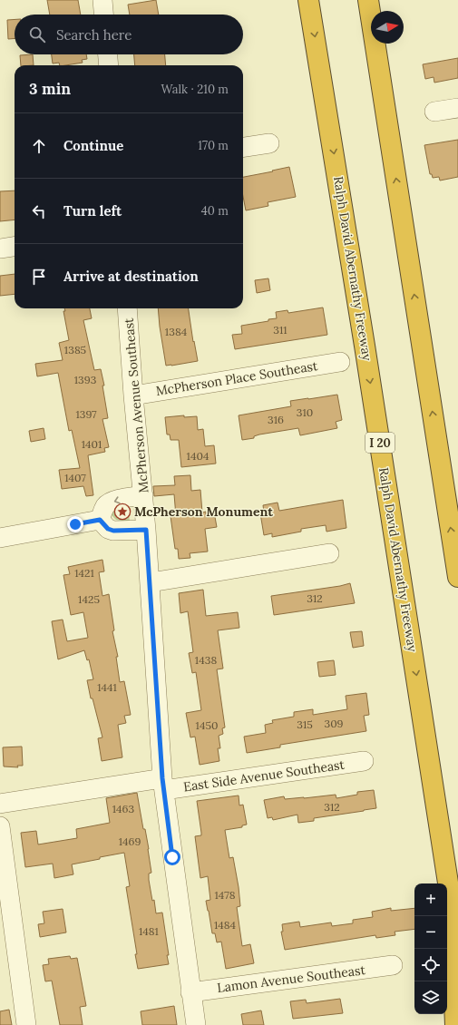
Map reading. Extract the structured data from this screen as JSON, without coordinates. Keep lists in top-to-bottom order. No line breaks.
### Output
{"streets":{"highway":["Ralph David Abernathy Freeway","I 20"],"street":["McPherson Place Southeast","McPherson Avenue Southeast","East Side Avenue Southeast","Lamon Avenue Southeast"]},"crossings":[["McPherson Place Southeast","McPherson Avenue Southeast"],["McPherson Avenue Southeast","East Side Avenue Southeast"],["McPherson Avenue Southeast","Lamon Avenue Southeast"]],"places":{"place":["McPherson Monument"]},"house_numbers":["311","1384","1385","1393","310","1397","316","1401","1404","1407","1421","312","1425","1438","1441","309","315","1450","312","1463","1469","1478","1484","1481"],"north":"right","page":{"search":"Search here","heading":["3 min","Walk · 210 m"],"list":[["Continue","170 m"],["Turn left","40 m"],"Arrive at destination"],"map_buttons":["+","−"]}}
